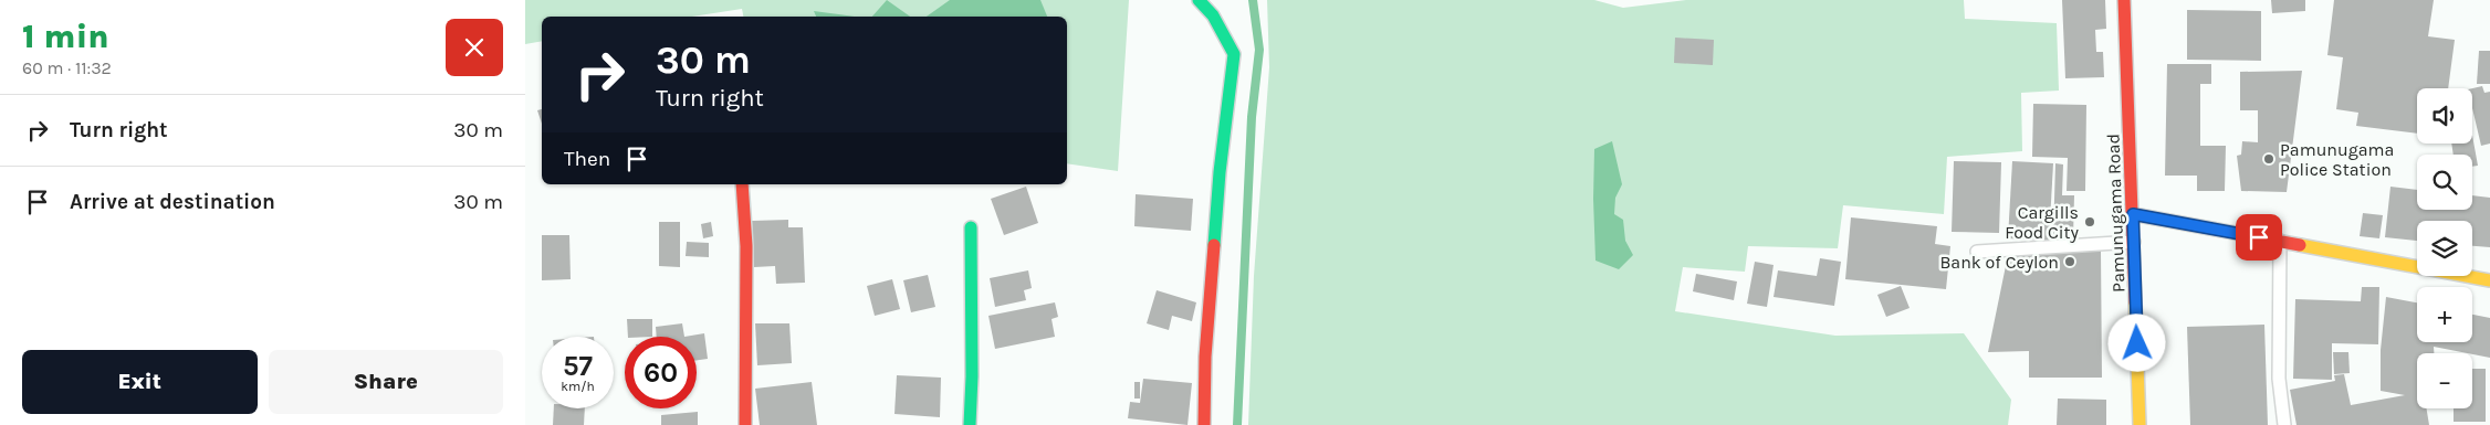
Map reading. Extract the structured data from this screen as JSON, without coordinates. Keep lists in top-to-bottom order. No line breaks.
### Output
{"streets":{"street":["Pamunugama Road"]},"places":["Pamunugama Police Station","Cargills Food City","Bank of Ceylon"],"page":{"heading":["1 min","60 m · 11:32"],"turn":["30 m","Turn right"],"map_buttons":["+","−"],"list":[{"name":"Turn right","value":"30 m"},{"name":"Arrive at destination","value":"30 m"}],"then":"Then","speed":"57 km/h","limit":"60","buttons":["Exit","Share"]}}
